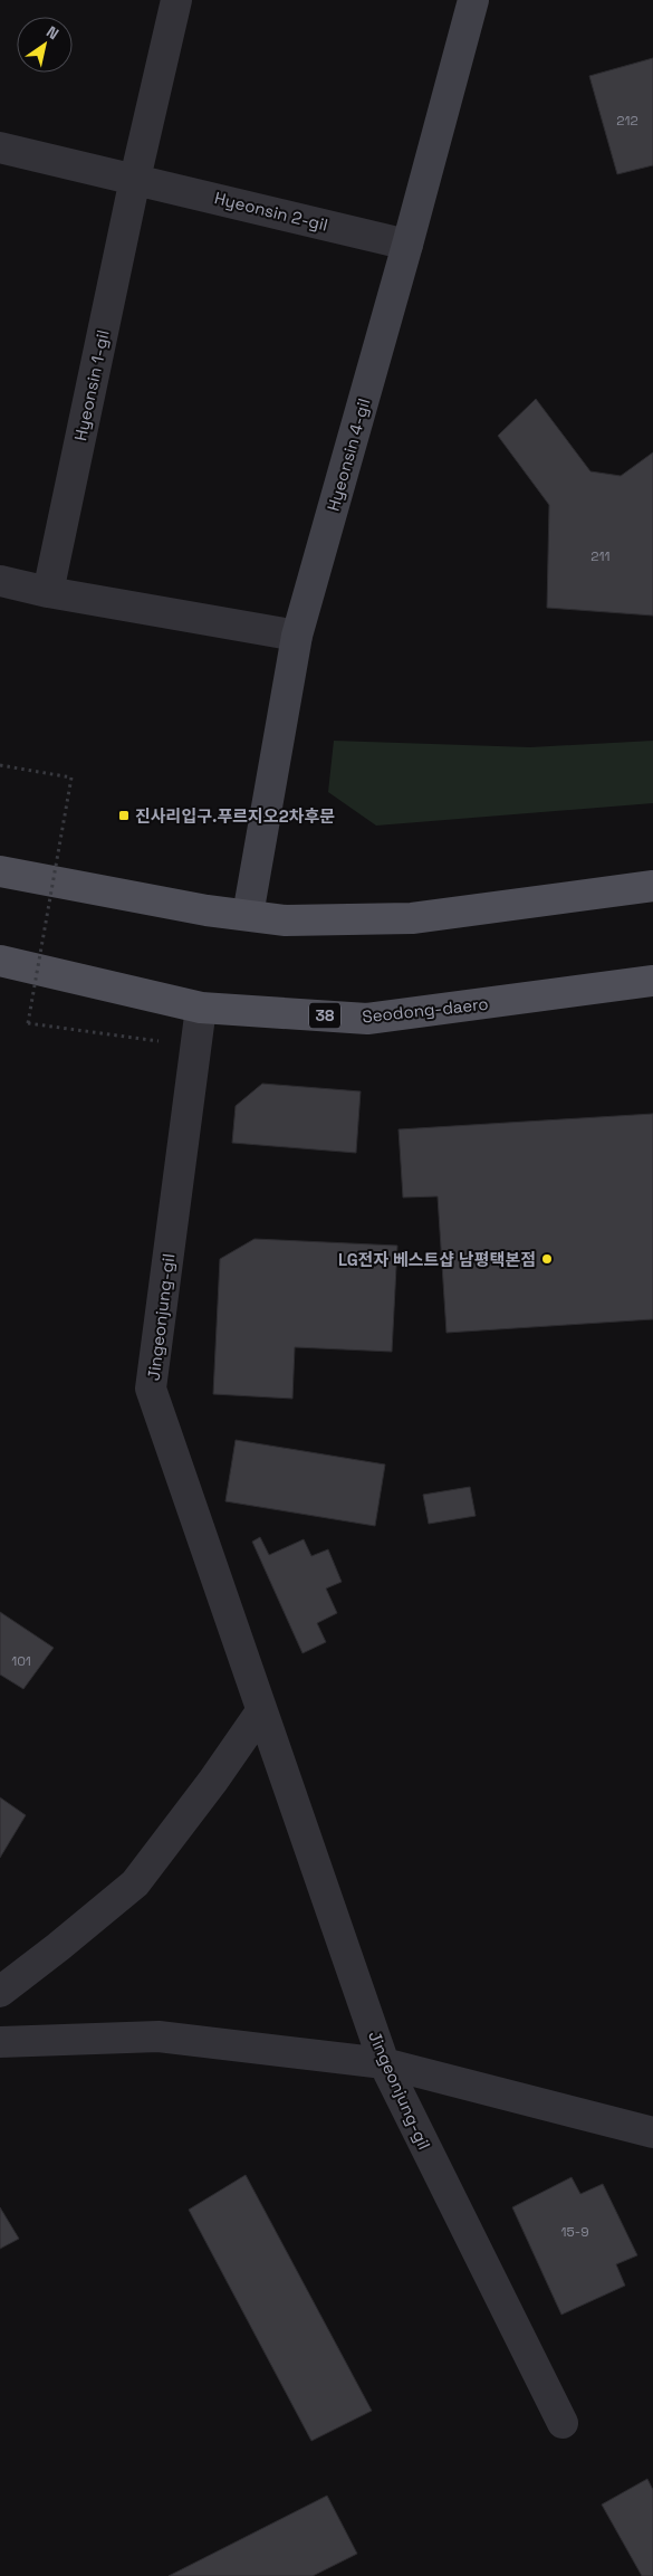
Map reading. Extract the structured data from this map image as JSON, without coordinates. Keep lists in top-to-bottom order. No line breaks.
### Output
{"streets":{"main road":["Seodong-daero","38"],"street":["Hyeonsin 2-gil","Hyeonsin 1-gil","Hyeonsin 4-gil","Jingeonjung-gil"]},"crossings":[["Hyeonsin 2-gil","Hyeonsin 1-gil"],["Hyeonsin 2-gil","Hyeonsin 4-gil"],["Seodong-daero","Jingeonjung-gil"]],"places":{"transit":["진사리입구.푸르지오2차후문"],"other":["LG전자 베스트샵 남평택본점"]},"house_numbers":["212","211","101","15-9"],"north":"top right"}
